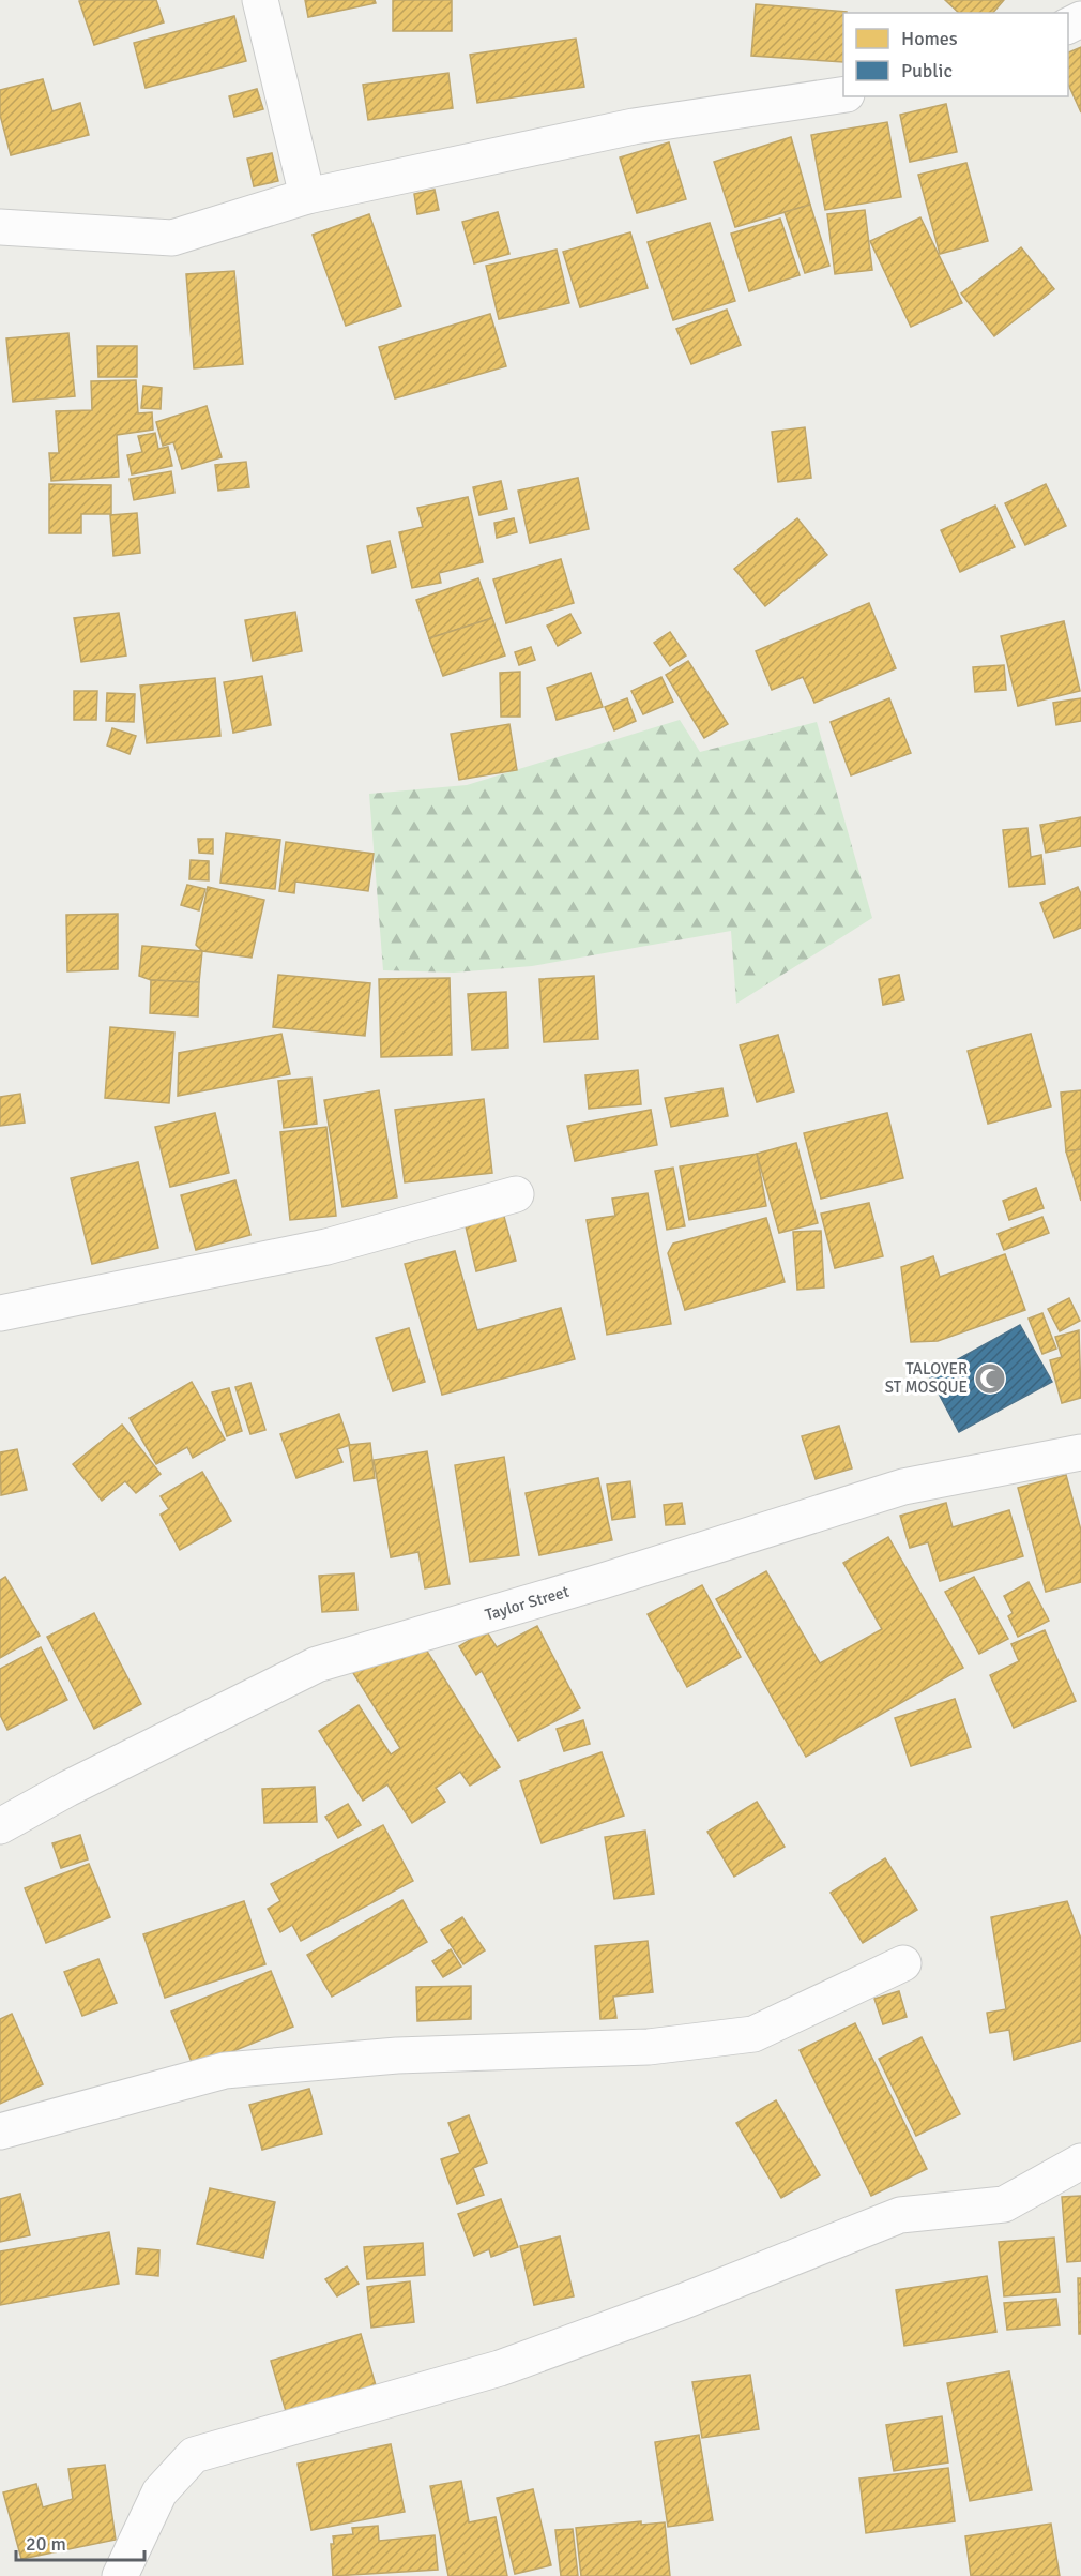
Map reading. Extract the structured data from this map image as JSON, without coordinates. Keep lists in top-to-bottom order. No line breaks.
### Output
{"streets":{"street":["Taylor Street"]},"places":{"mosque":["TALOYER ST MOSQUE"]},"legend":["Homes","Public"],"scale_bar":"20 m"}
